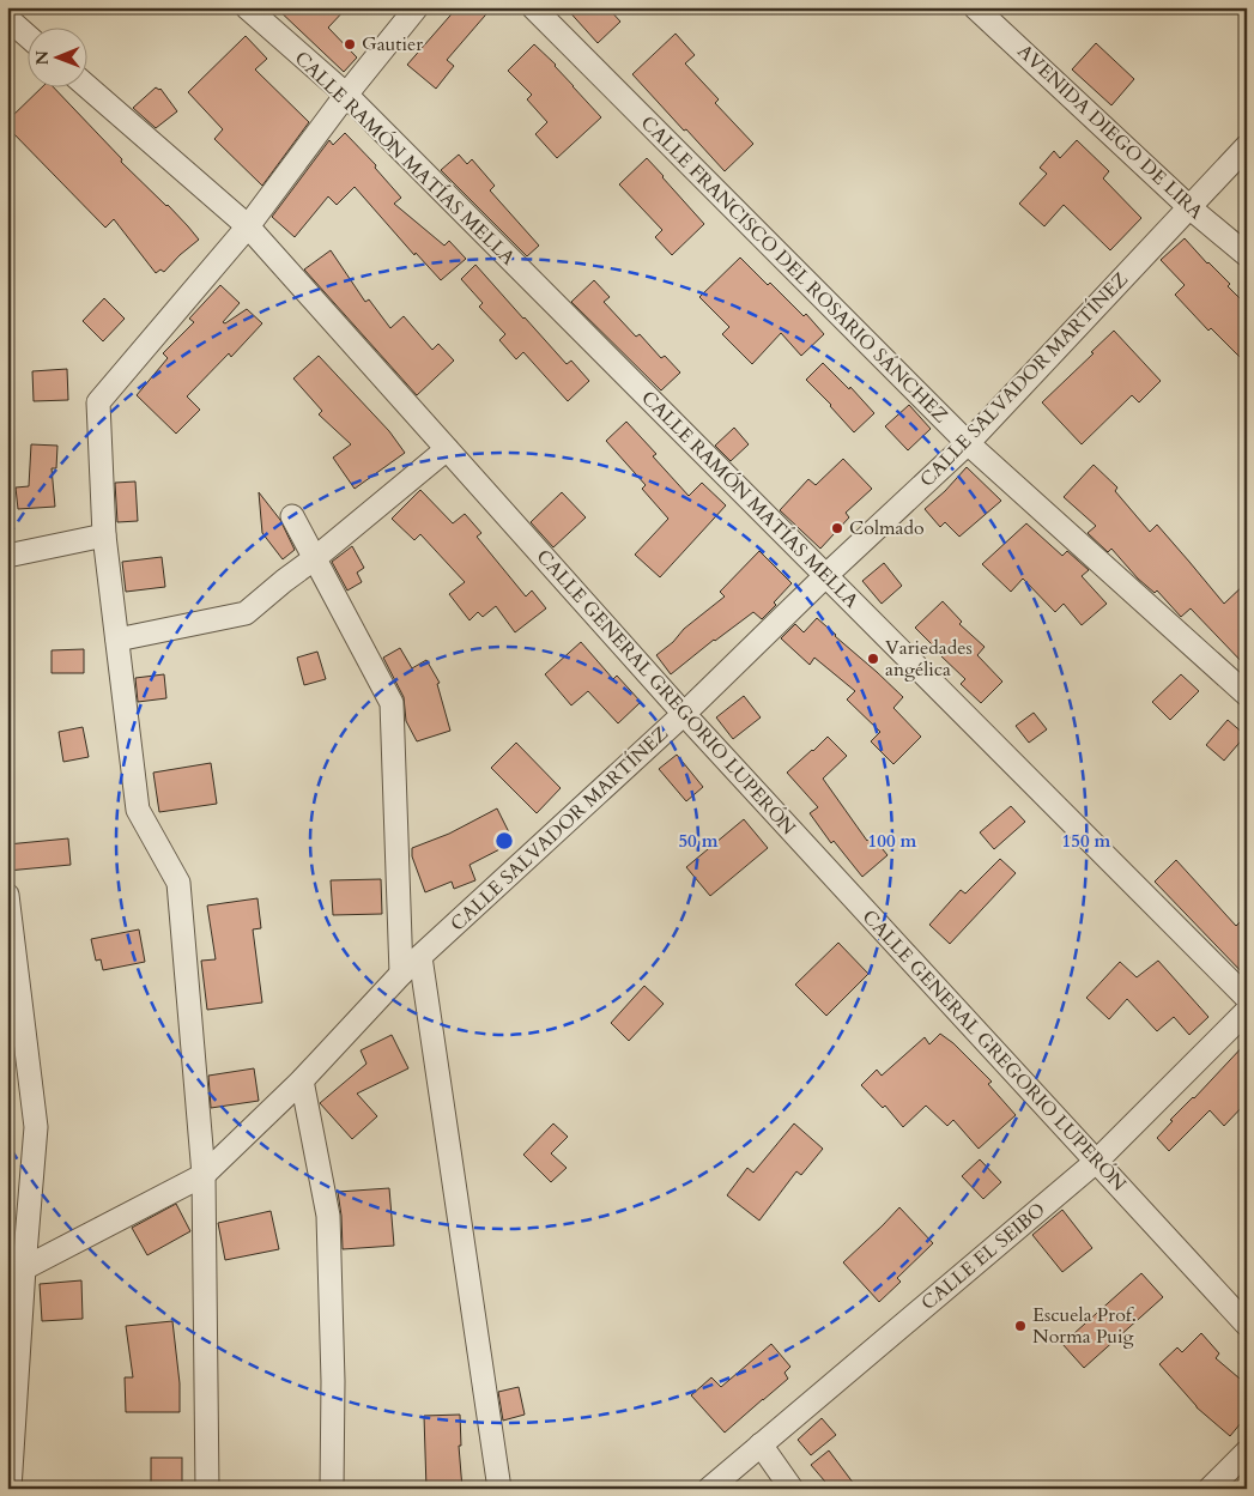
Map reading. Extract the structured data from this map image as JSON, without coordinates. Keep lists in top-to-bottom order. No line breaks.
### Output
{"streets":{"street":["AVENIDA DIEGO DE LIRA","CALLE RAMÓN MATÍAS MELLA","CALLE FRANCISCO DEL ROSARIO SÁNCHEZ","CALLE SALVADOR MARTÍNEZ","CALLE GENERAL GREGORIO LUPERÓN","CALLE EL SEIBO"]},"crossings":[["AVENIDA DIEGO DE LIRA","CALLE SALVADOR MARTÍNEZ"],["CALLE RAMÓN MATÍAS MELLA","CALLE SALVADOR MARTÍNEZ"],["CALLE FRANCISCO DEL ROSARIO SÁNCHEZ","CALLE SALVADOR MARTÍNEZ"],["CALLE SALVADOR MARTÍNEZ","CALLE GENERAL GREGORIO LUPERÓN"],["CALLE GENERAL GREGORIO LUPERÓN","CALLE EL SEIBO"]],"places":["Gautier","Colmado","Variedades angélica","Escuela Prof. Norma Puig"],"north":"left","rings":["50 m","100 m","150 m"]}
